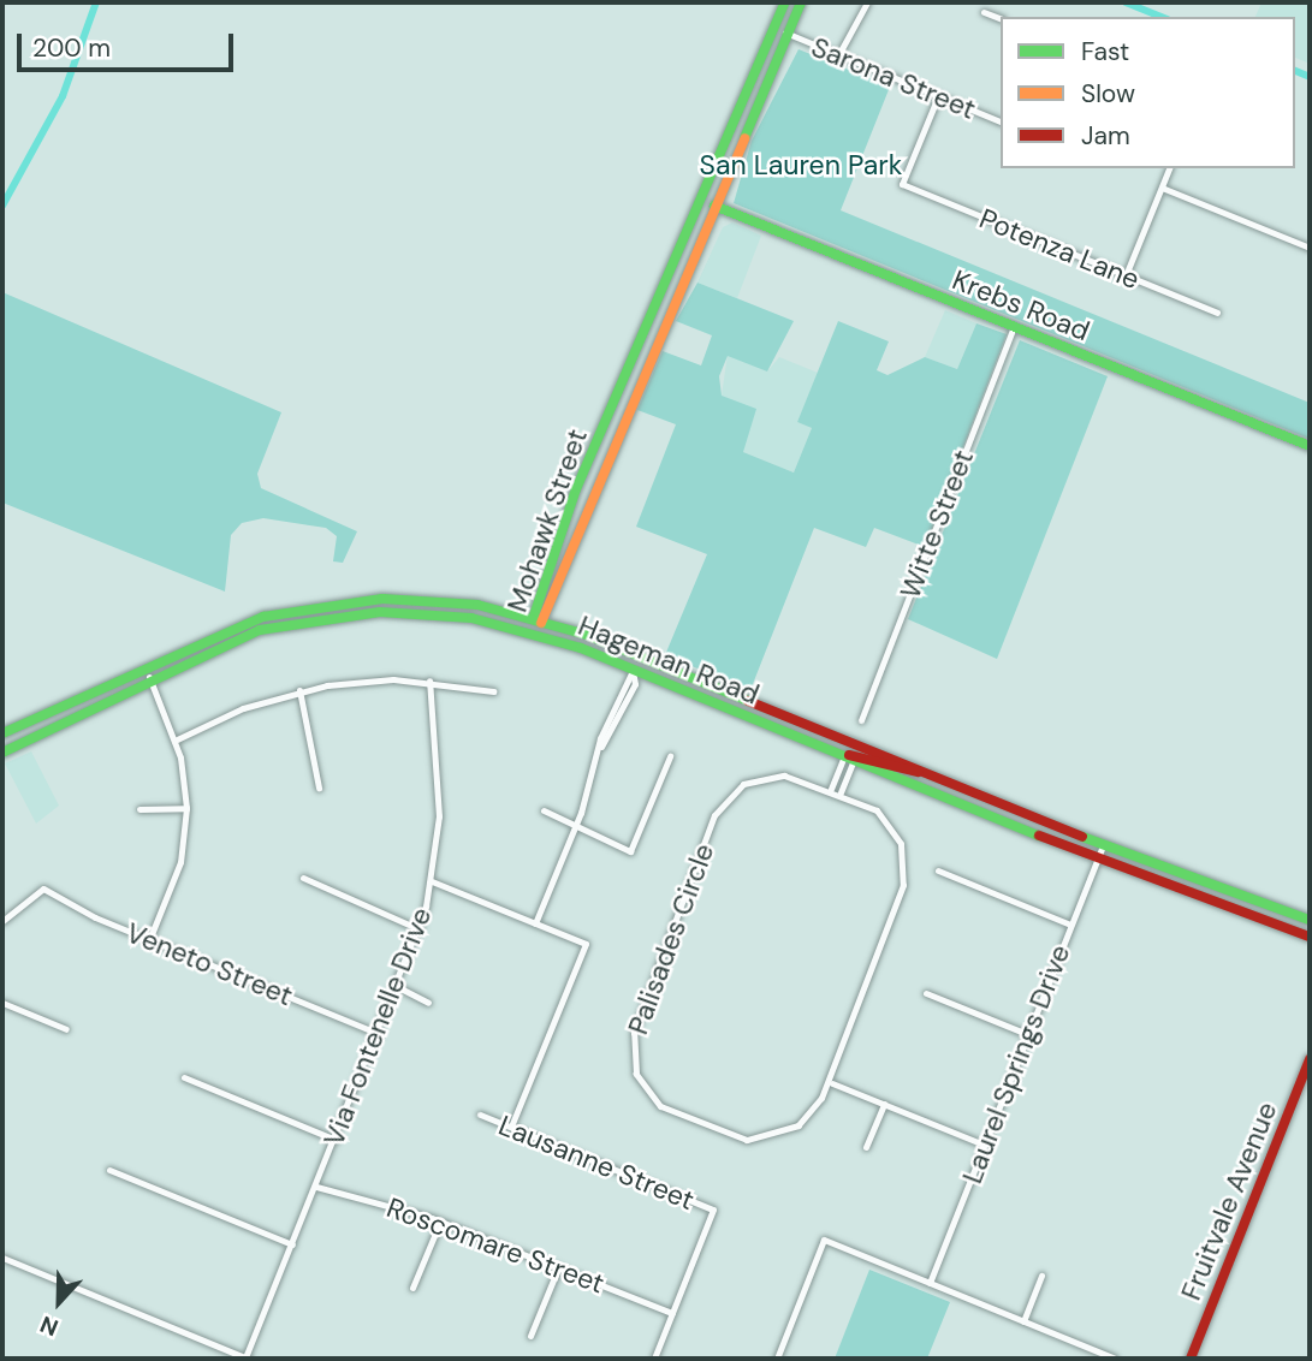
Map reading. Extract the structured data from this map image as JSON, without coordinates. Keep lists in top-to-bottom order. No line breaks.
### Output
{"streets":{"main road":["Krebs Road","Mohawk Street","Hageman Road","Fruitvale Avenue"],"street":["Sarona Street","Potenza Lane","Witte Street","Palisades Circle","Veneto Street","Via Fontenelle Drive","Laurel Springs Drive","Lausanne Street","Roscomare Street"]},"crossings":[["Sarona Street","Potenza Lane"],["Krebs Road","Mohawk Street"],["Krebs Road","Witte Street"],["Mohawk Street","Hageman Road"],["Hageman Road","Laurel Springs Drive"],["Veneto Street","Via Fontenelle Drive"],["Via Fontenelle Drive","Roscomare Street"],["Lausanne Street","Roscomare Street"]],"parks":["San Lauren Park"],"legend":["Fast","Slow","Jam"],"scale_bar":"200 m","north":"bottom"}
